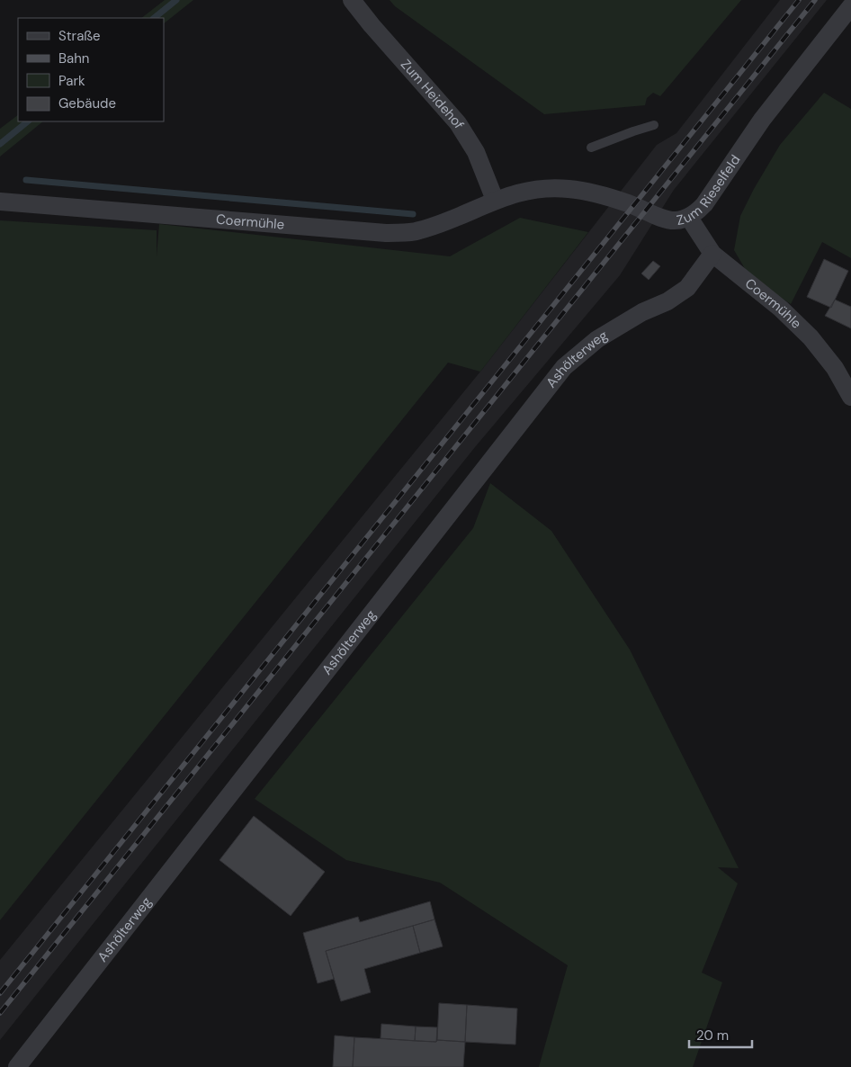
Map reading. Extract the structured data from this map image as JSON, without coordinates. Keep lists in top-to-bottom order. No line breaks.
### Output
{"streets":{"street":["Zum Heidehof","Zum Rieselfeld","Coermühle","Ashölterweg"]},"crossings":[["Zum Heidehof","Zum Rieselfeld"],["Zum Heidehof","Coermühle"],["Zum Rieselfeld","Coermühle"],["Coermühle","Ashölterweg"]],"legend":["Straße","Bahn","Park","Gebäude"],"scale_bar":"20 m"}
